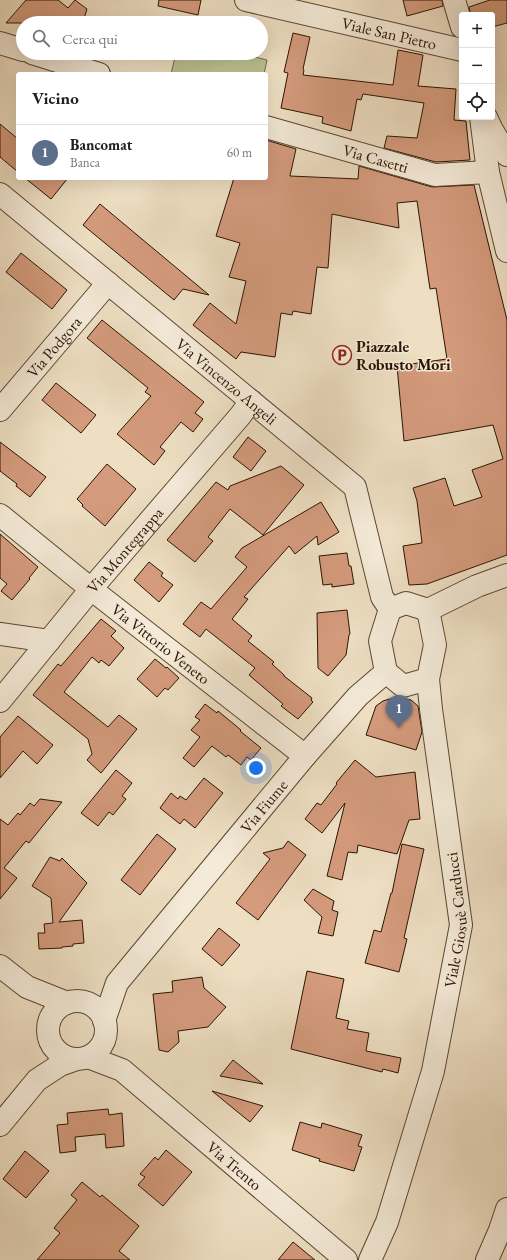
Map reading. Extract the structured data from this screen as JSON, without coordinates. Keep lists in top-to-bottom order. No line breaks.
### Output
{"streets":{"street":["Viale San Pietro","Via Casetti","Via Podgora","Via Vincenzo Angeli","Via Montegrappa","Via Vittorio Veneto","Via Fiume","Viale Giosuè Carducci","Via Trento"]},"crossings":[["Via Podgora","Via Vincenzo Angeli"],["Via Vincenzo Angeli","Via Montegrappa"],["Via Vincenzo Angeli","Via Fiume"],["Via Vincenzo Angeli","Viale Giosuè Carducci"],["Via Montegrappa","Via Vittorio Veneto"],["Via Vittorio Veneto","Via Fiume"],["Via Fiume","Viale Giosuè Carducci"]],"places":{"parking":["Piazzale Robusto Mori"]},"page":{"map_buttons":["+","−"],"search":"Cerca qui","heading":"Vicino","list":[{"mark":"1","name":"Bancomat","note":"Banca","value":"60 m"}],"pins":"1"}}
